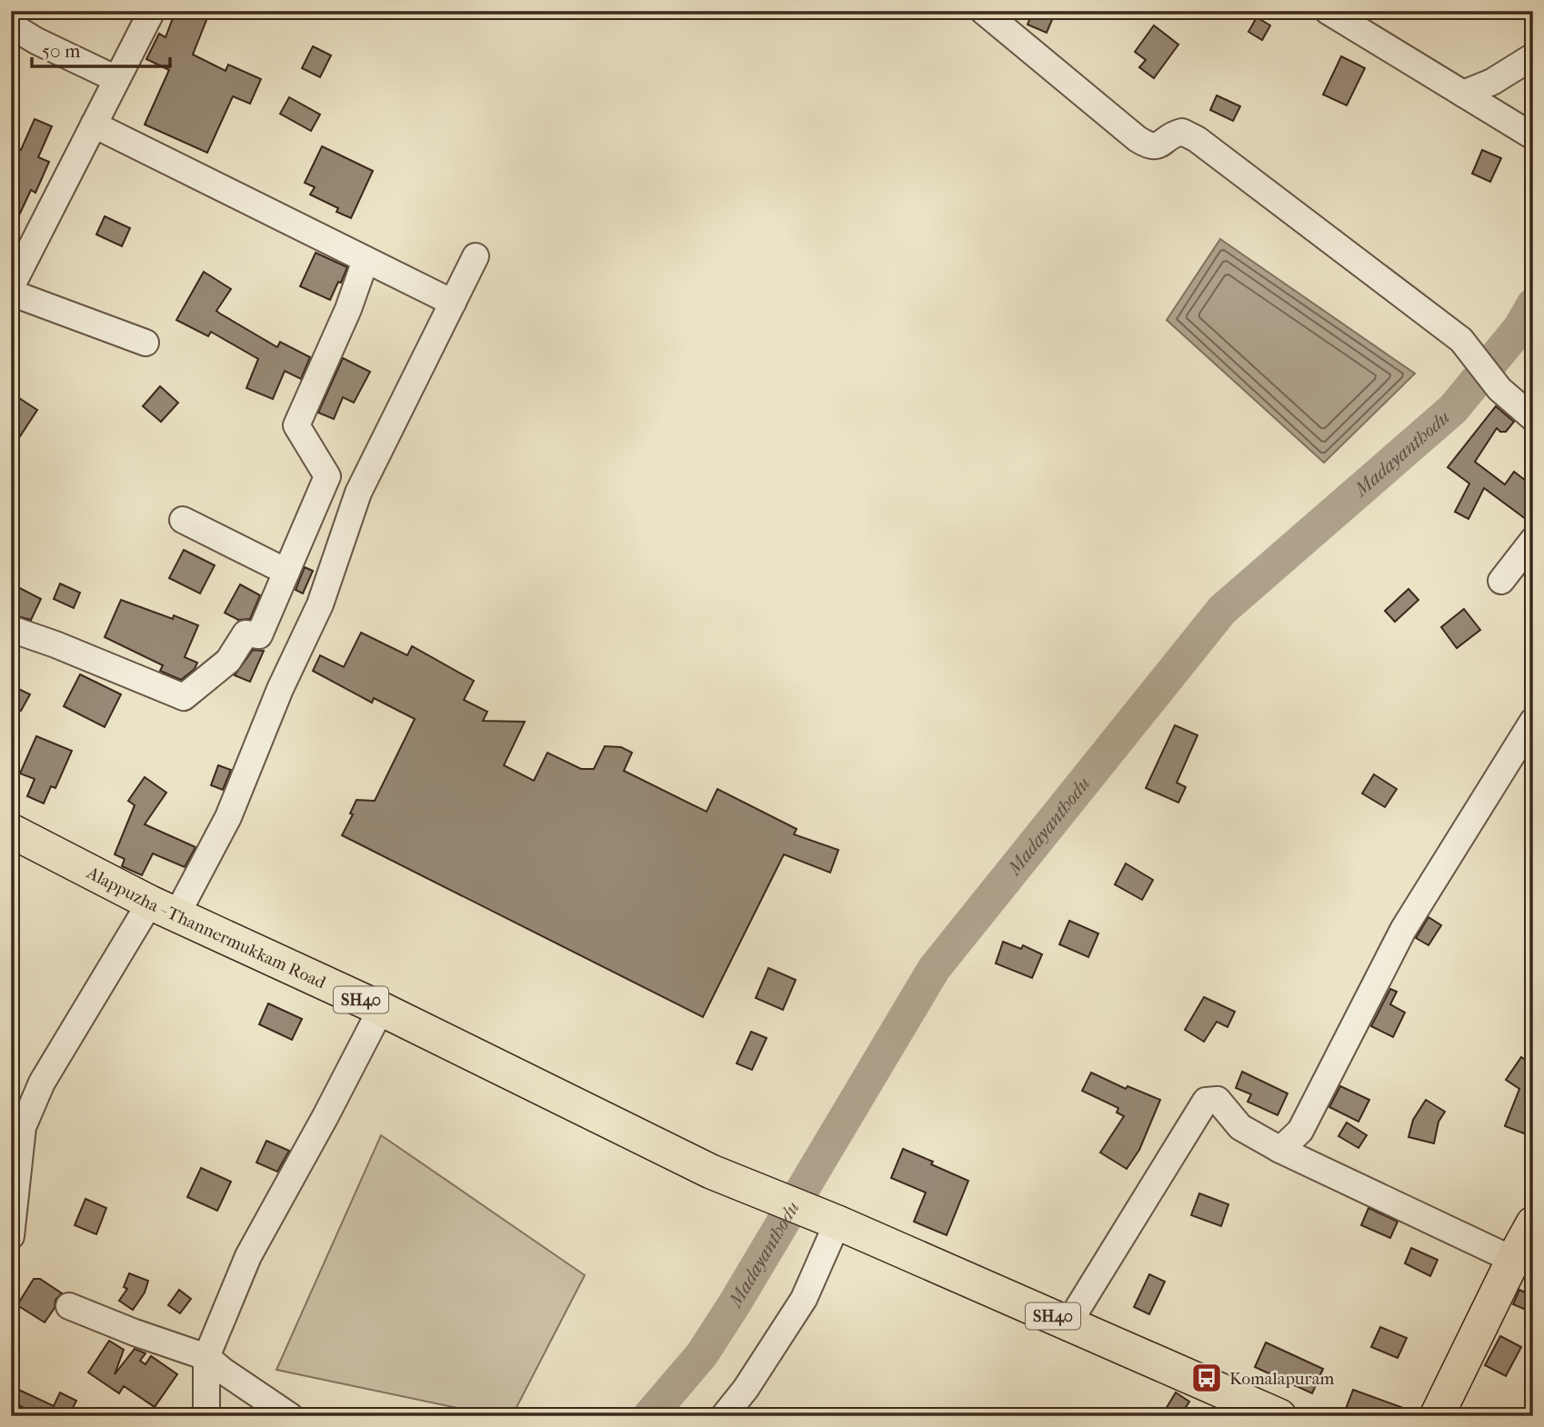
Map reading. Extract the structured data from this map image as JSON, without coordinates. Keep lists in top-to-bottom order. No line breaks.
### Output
{"streets":{"main road":["Alappuzha - Thannermukkam Road","SH40"]},"crossings":[["Alappuzha - Thannermukkam Road","SH40"]],"water":["Madayanthodu"],"places":{"bus stop":["Komalapuram"]},"scale_bar":"50 m"}
